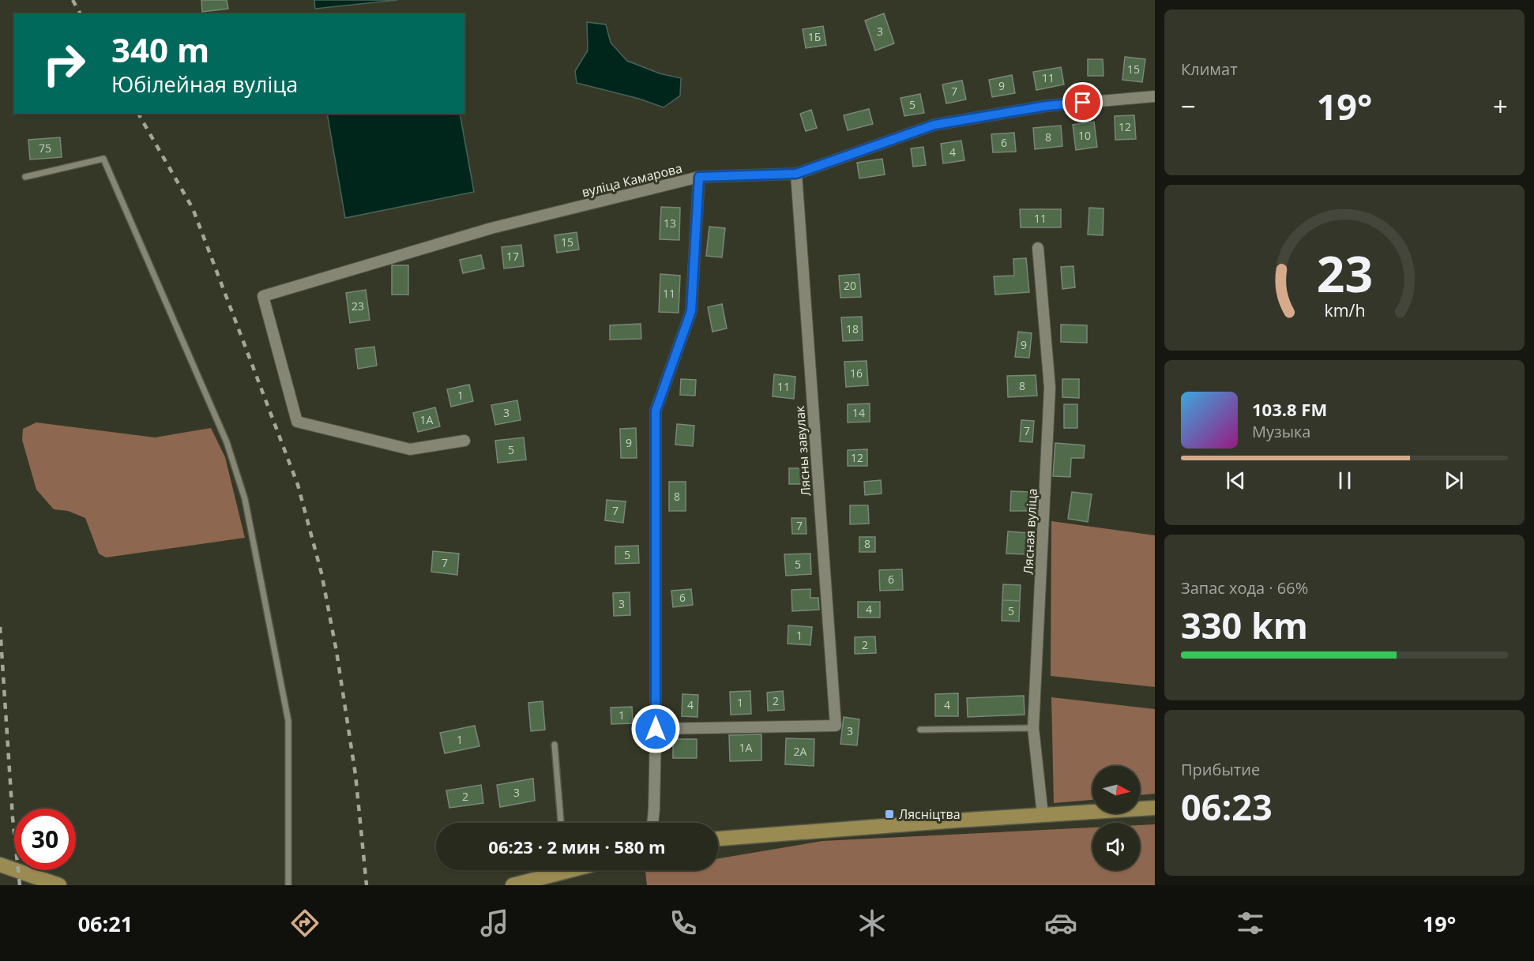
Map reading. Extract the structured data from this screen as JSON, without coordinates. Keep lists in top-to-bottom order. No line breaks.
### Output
{"streets":{"street":["вуліца Камарова","Лясны завулак","Лясная вуліца"]},"crossings":[["вуліца Камарова","Лясны завулак"]],"places":{"transit":["Лясніцтва"]},"house_numbers":["3","1Б","15","11","9","7","5","12","10","8","6","75","4","11","13","15","17","20","11","23","18","9","16","8","11","1","3","14","1А","7","9","5","12","8","7","7","8","5","7","5","6","6","3","4","5","1","2","2","1","4","4","1","3","1","1А","2А","3","2"],"north":"right","page":{"tile":["Климат",["Запас хода · 66%","330 km"],["Прибытие","06:23"]],"turn":["340 m","Юбілейная вуліца"],"heat":["−","19°","+"],"song":["103.8 FM","Музыка"],"limit":"30","trip":"06:23 · 2 мин · 580 m","tabs":["06:21","19°"],"gauge":["23","km/h"]}}
